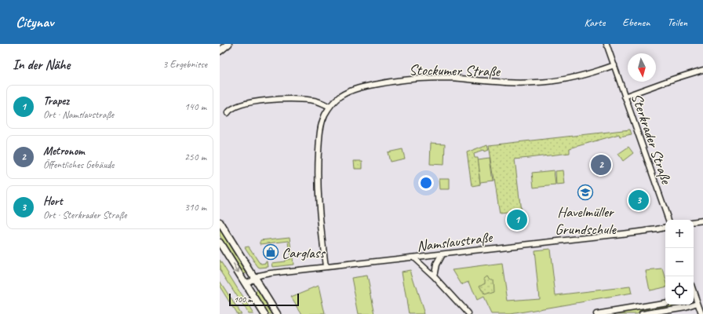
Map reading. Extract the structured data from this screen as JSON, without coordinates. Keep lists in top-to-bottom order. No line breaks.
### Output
{"streets":{"street":["Stockumer Straße","Sterkrader Straße","Namslaustraße"]},"crossings":[["Stockumer Straße","Sterkrader Straße"],["Stockumer Straße","Namslaustraße"]],"places":{"school or university":["Havelmüller Grundschule"],"shop":["Carglass"]},"scale_bar":"100 m","north":"bottom","page":{"header":"Citynav","nav":["Karte","Ebenen","Teilen"],"heading":["In der Nähe","3 Ergebnisse"],"list":[{"mark":"1","name":"Trapez","note":"Ort · Namslaustraße","value":"140 m"},{"mark":"2","name":"Metronom","note":"Öffentliches Gebäude","value":"250 m"},{"mark":"3","name":"Hort","note":"Ort · Sterkrader Straße","value":"310 m"}],"pins":["2","3","1"],"map_buttons":["+","−"],"scale":"100 m"}}
